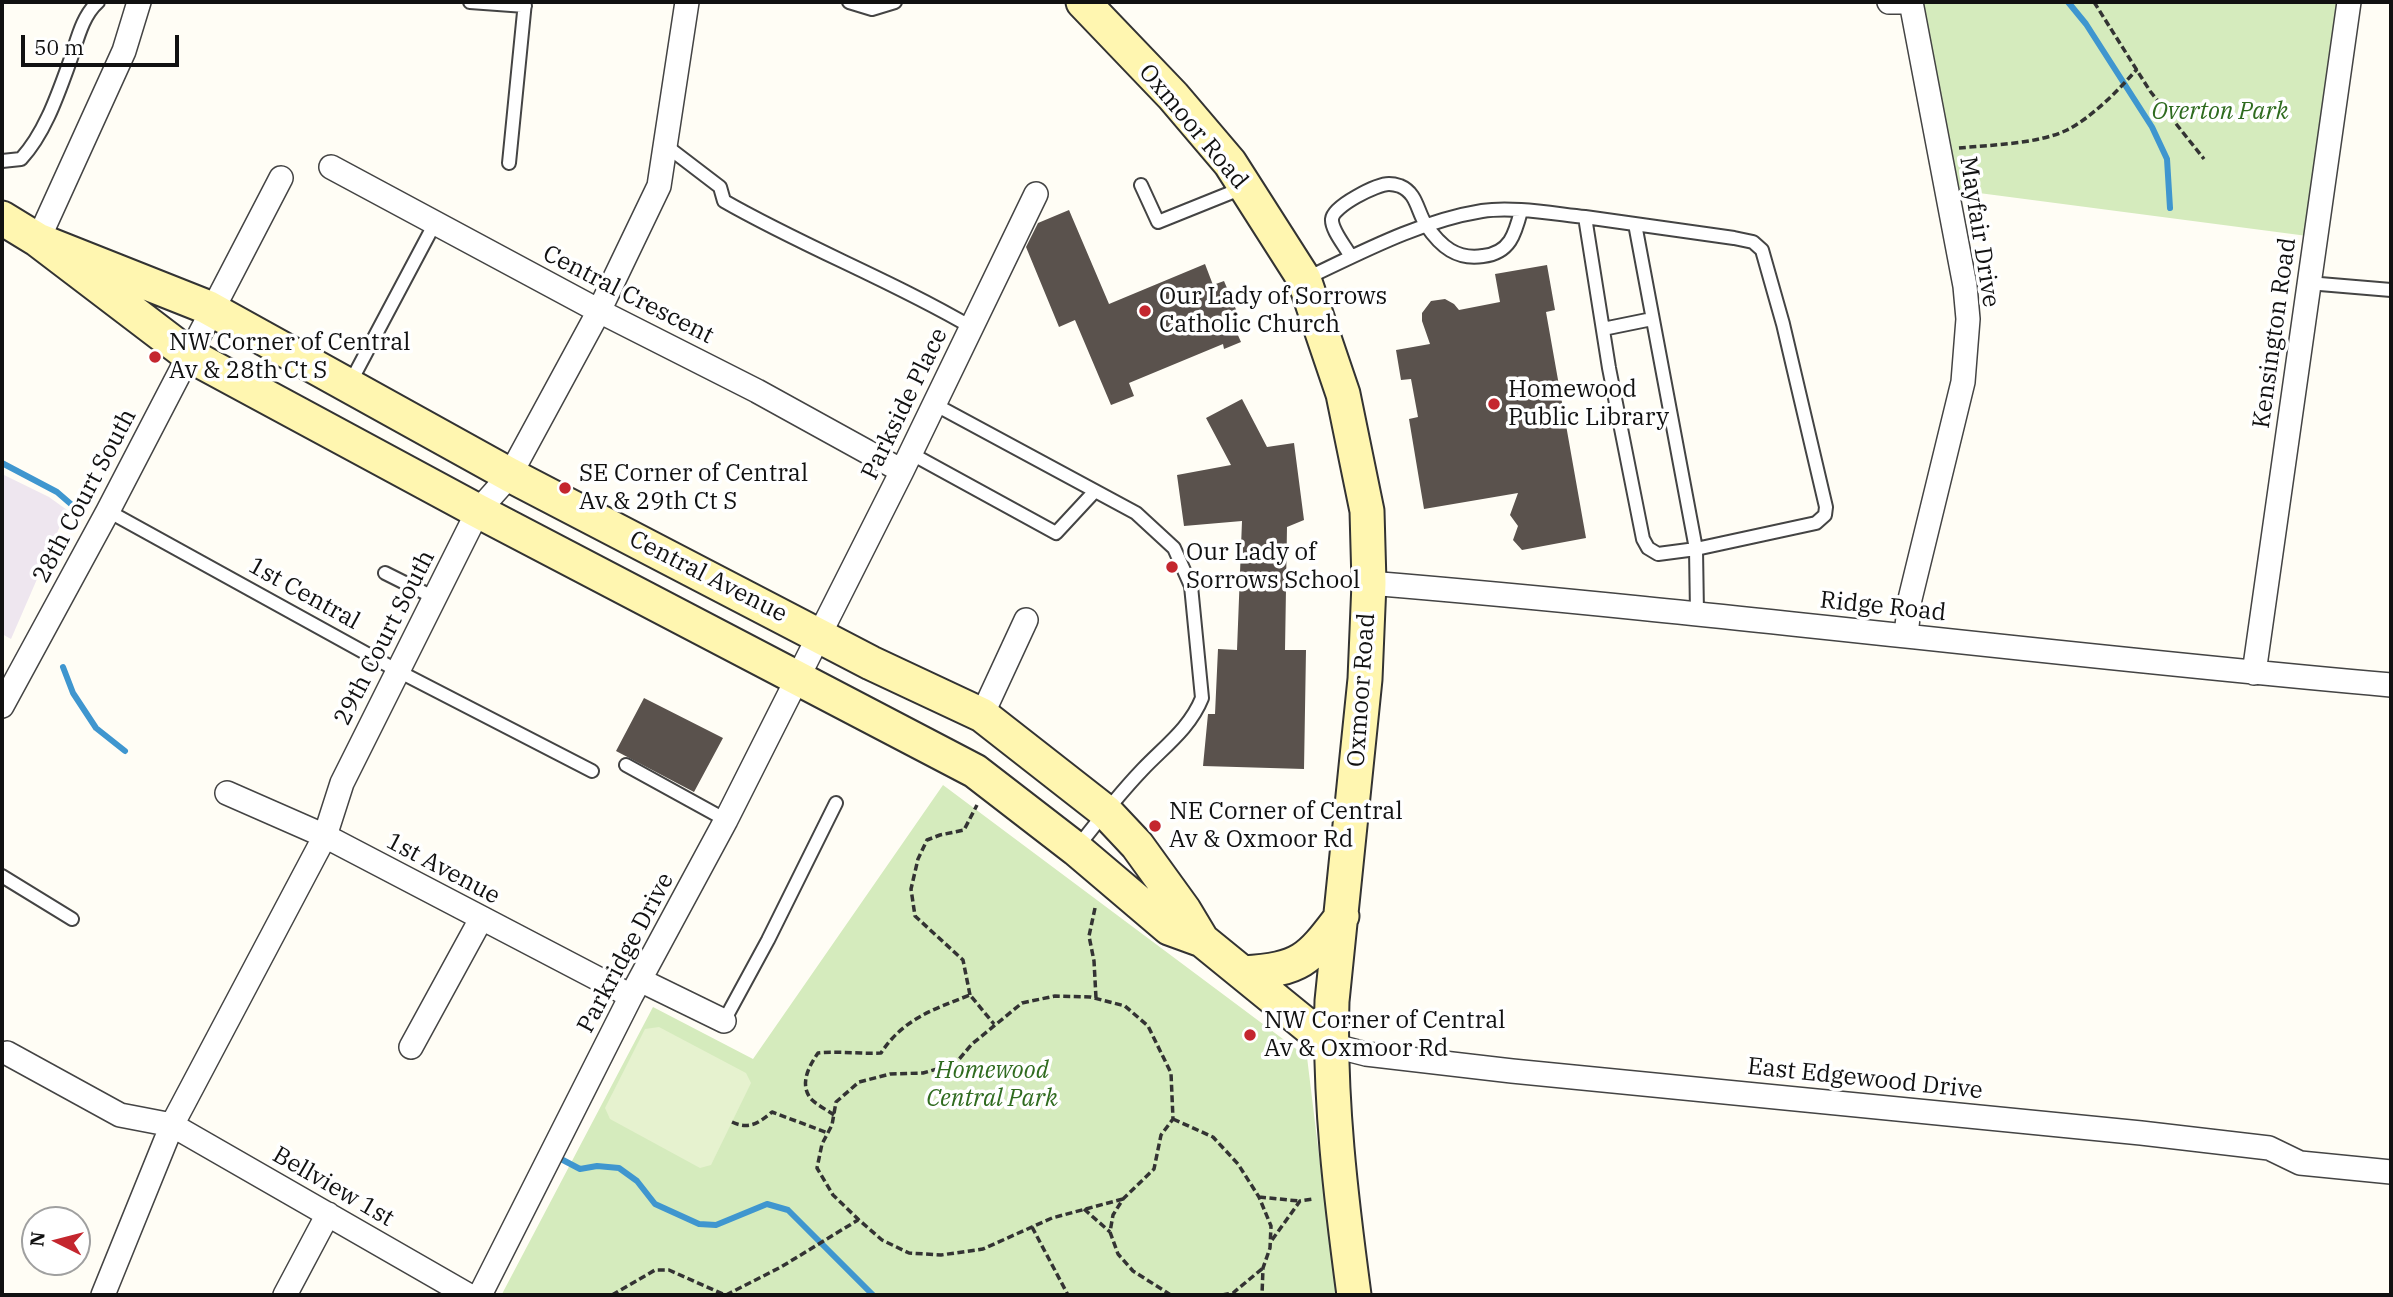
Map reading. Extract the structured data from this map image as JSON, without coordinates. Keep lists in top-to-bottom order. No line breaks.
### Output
{"streets":{"main road":["Oxmoor Road","Central Avenue"],"street":["Mayfair Drive","Central Crescent","Kensington Road","Parkside Place","28th Court South","Ridge Road","29th Court South","1st Avenue","Parkridge Drive","East Edgewood Drive","Bellview 1st"],"lane":["1st Central"]},"crossings":[["Oxmoor Road","Central Avenue"],["Oxmoor Road","Ridge Road"],["Oxmoor Road","East Edgewood Drive"],["Mayfair Drive","Ridge Road"],["Central Crescent","Parkside Place"],["Central Crescent","29th Court South"],["Kensington Road","Ridge Road"],["Parkside Place","Central Avenue"],["Parkside Place","Parkridge Drive"],["28th Court South","Central Avenue"],["28th Court South","1st Central"],["Central Avenue","29th Court South"],["Central Avenue","Parkridge Drive"],["Central Avenue","East Edgewood Drive"],["1st Central","29th Court South"],["29th Court South","1st Avenue"],["29th Court South","Bellview 1st"],["1st Avenue","Parkridge Drive"]],"parks":["Overton Park","Homewood Central Park"],"places":["Our Lady of Sorrows Catholic Church","NW Corner of Central Av & 28th Ct S","Homewood Public Library","SE Corner of Central Av & 29th Ct S","Our Lady of Sorrows School","NE Corner of Central Av & Oxmoor Rd","NW Corner of Central Av & Oxmoor Rd"],"scale_bar":"50 m","north":"left"}
